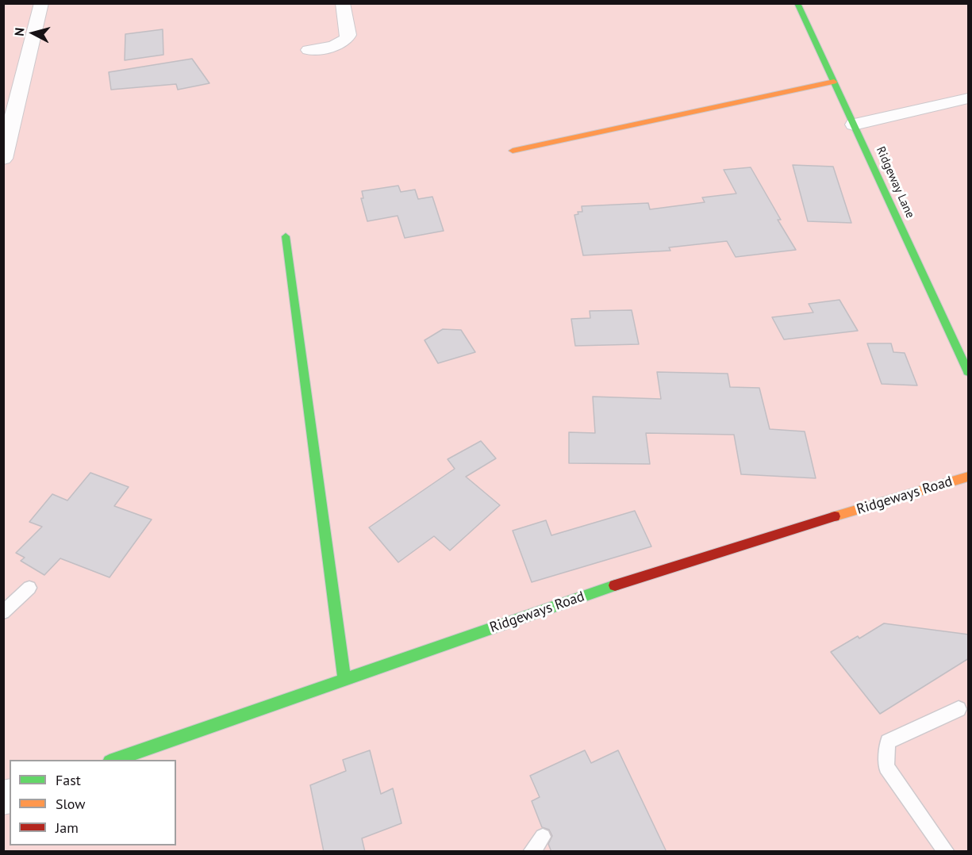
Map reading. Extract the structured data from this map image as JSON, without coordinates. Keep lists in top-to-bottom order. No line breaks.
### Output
{"streets":{"street":["Ridgeway Lane","Ridgeways Road"]},"legend":["Fast","Slow","Jam"],"north":"left"}
